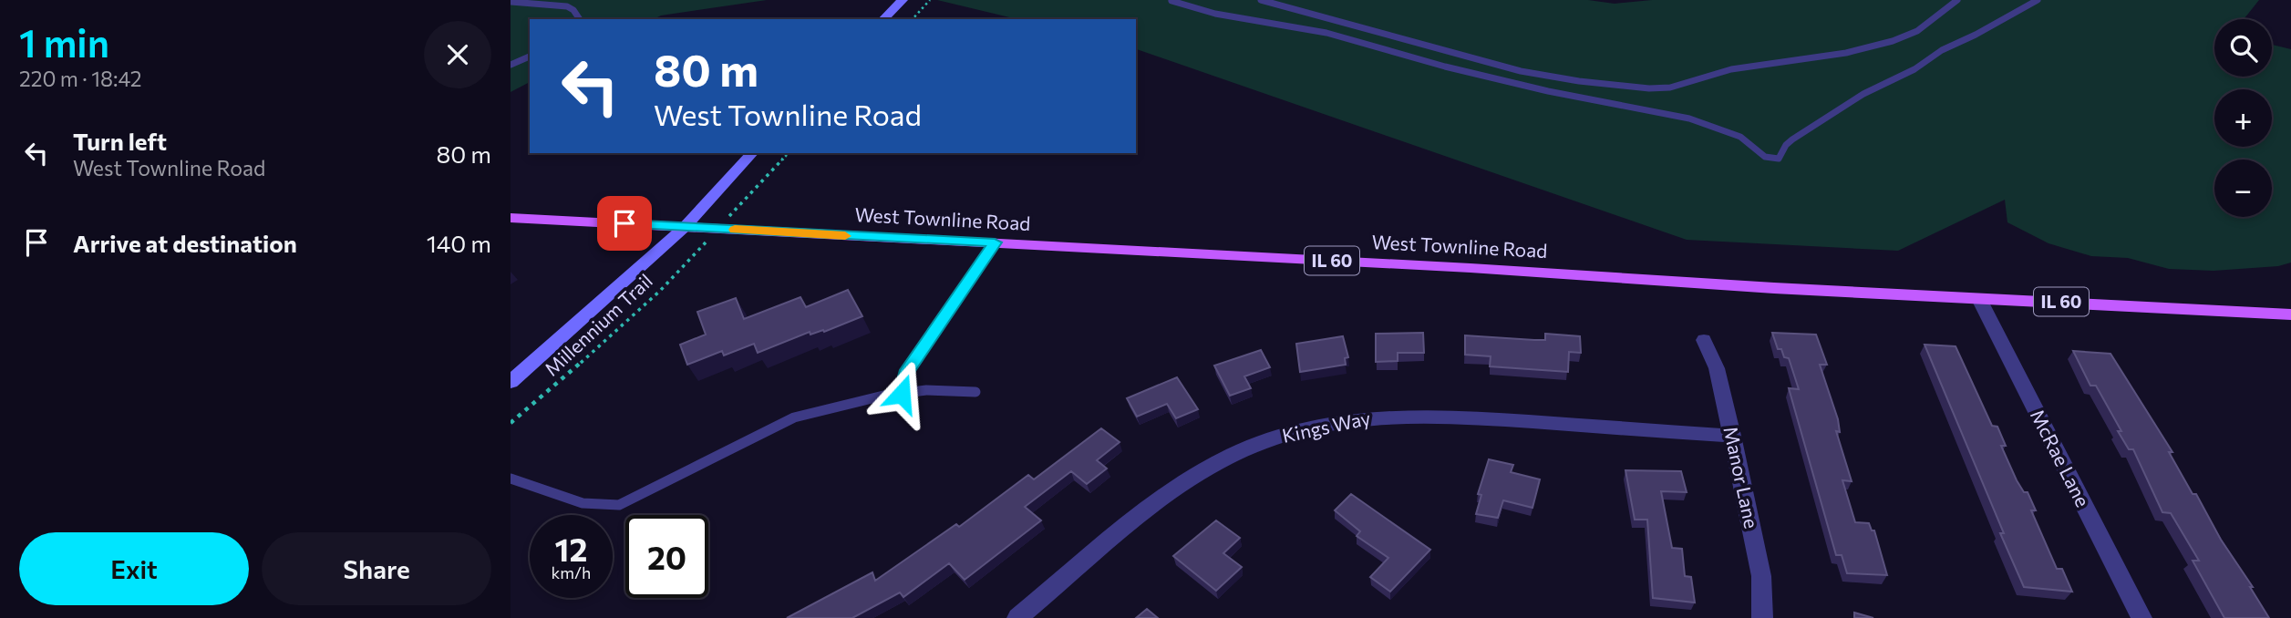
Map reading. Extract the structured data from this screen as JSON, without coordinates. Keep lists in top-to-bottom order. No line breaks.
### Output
{"streets":{"main road":["West Townline Road","IL 60"],"street":["Kings Way","McRae Lane","Manor Lane"],"path":["Millennium Trail"]},"crossings":[["West Townline Road","McRae Lane"],["Kings Way","Manor Lane"]],"page":{"heading":["1 min","220 m · 18:42"],"map_buttons":["+","−"],"turn":["80 m","West Townline Road"],"list":[{"name":"Turn left","note":"West Townline Road","value":"80 m"},{"name":"Arrive at destination","value":"140 m"}],"speed":"12 km/h","limit":"20","buttons":["Exit","Share"]}}
